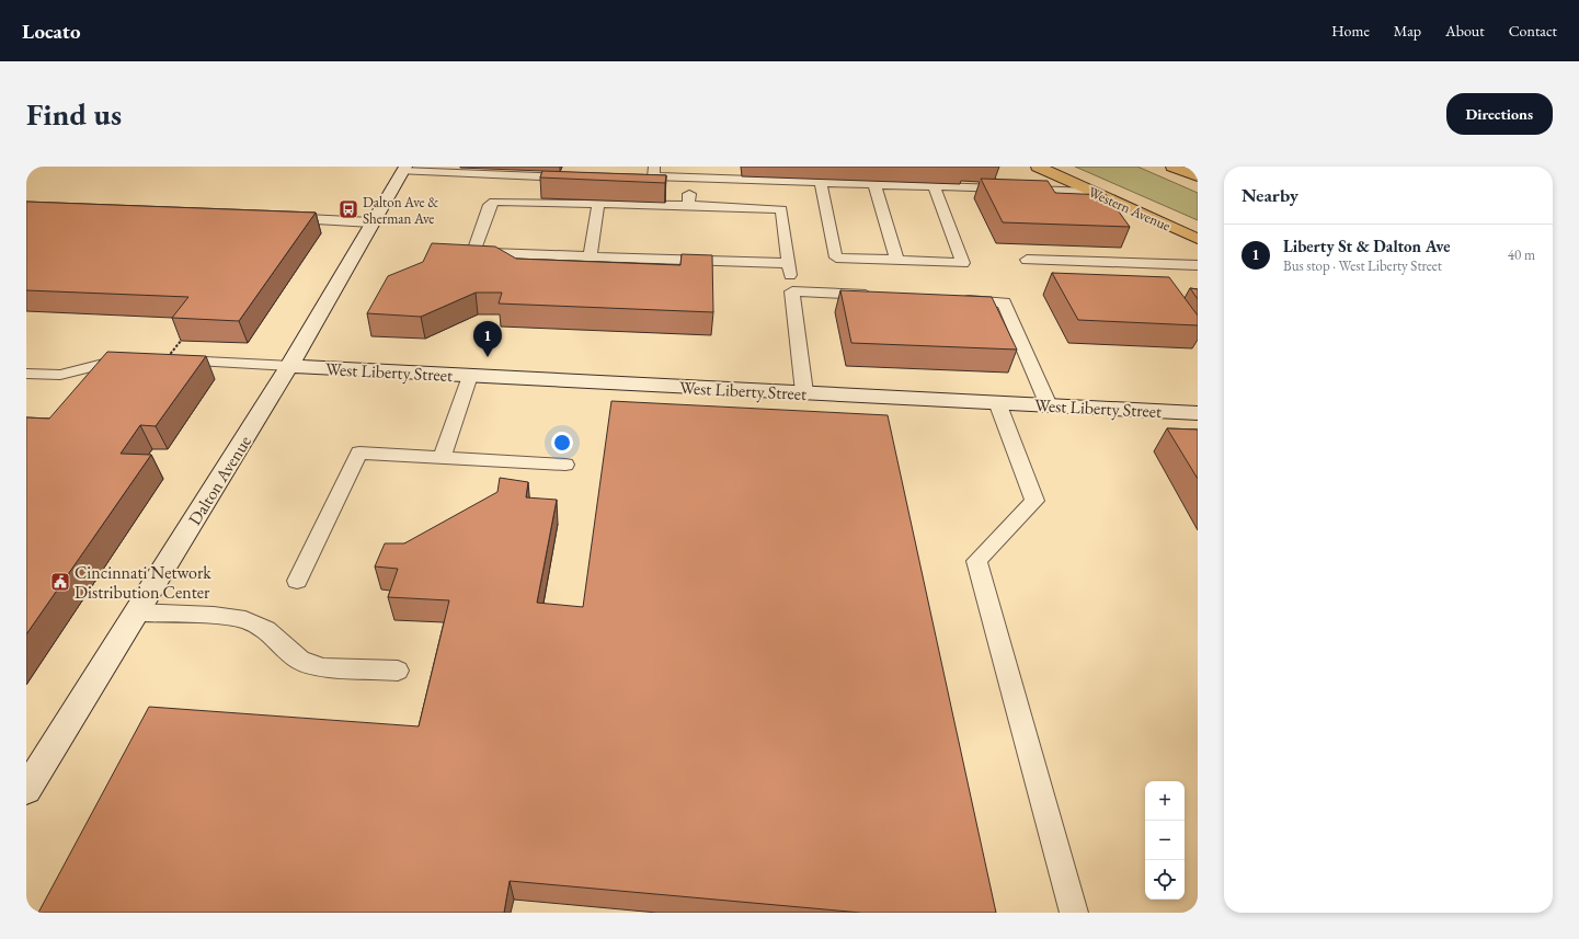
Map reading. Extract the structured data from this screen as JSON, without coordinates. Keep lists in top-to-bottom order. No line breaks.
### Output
{"streets":{"main road":["Western Avenue","West Liberty Street","Dalton Avenue"]},"crossings":[["West Liberty Street","Dalton Avenue"]],"places":{"bus stop":["Dalton Ave & Sherman Ave"],"public building":["Cincinnati Network Distribution Center"]},"page":{"header":"Locato","nav":["Home","Map","About","Contact"],"buttons":"Directions","title":"Find us","heading":"Nearby","list":[{"mark":"1","name":"Liberty St & Dalton Ave","note":"Bus stop · West Liberty Street","value":"40 m"}],"pins":"1","map_buttons":["+","−"]}}
